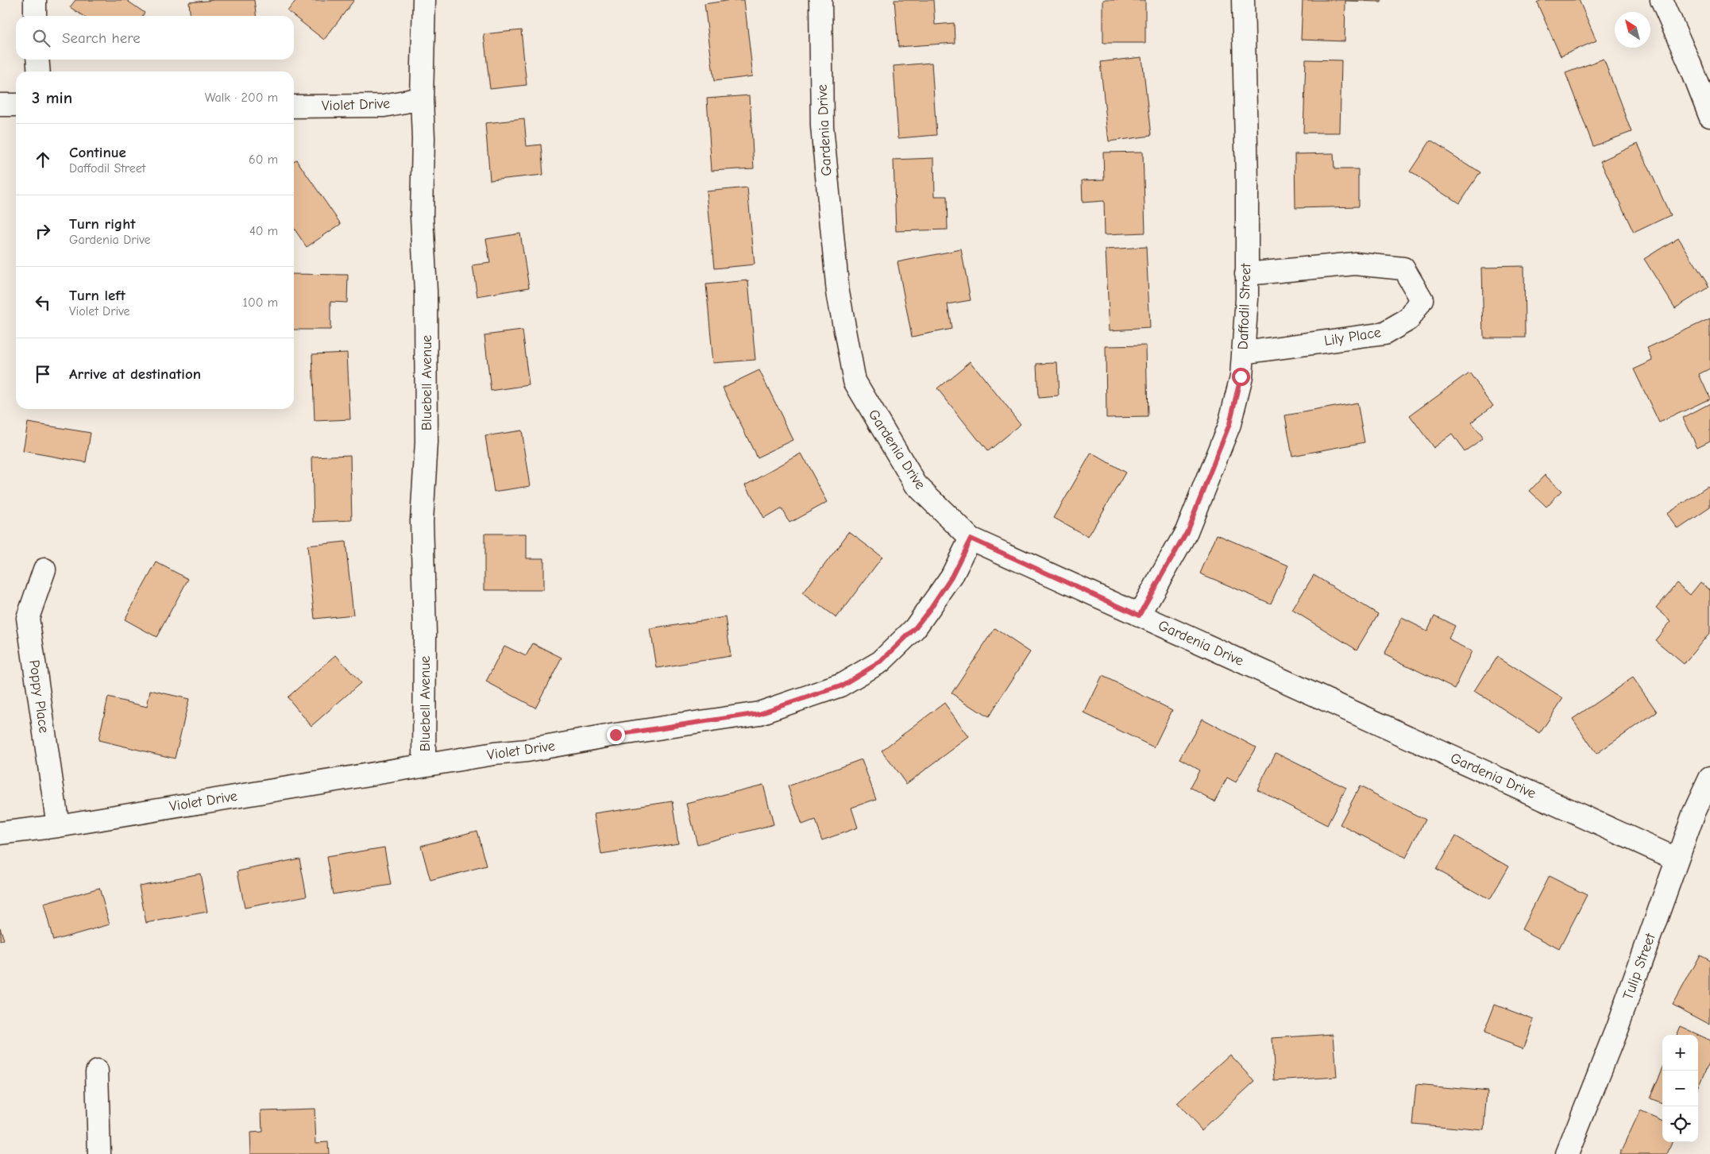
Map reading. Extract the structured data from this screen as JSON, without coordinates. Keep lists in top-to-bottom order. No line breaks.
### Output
{"streets":{"street":["Violet Drive","Gardenia Drive","Daffodil Street","Lily Place","Bluebell Avenue","Poppy Place","Tulip Street"]},"crossings":[["Violet Drive","Gardenia Drive"],["Violet Drive","Bluebell Avenue"],["Violet Drive","Poppy Place"],["Gardenia Drive","Daffodil Street"],["Gardenia Drive","Tulip Street"],["Daffodil Street","Lily Place"]],"north":"top left","page":{"search":"Search here","heading":["3 min","Walk · 200 m"],"list":[["Continue","Daffodil Street","60 m"],["Turn right","Gardenia Drive","40 m"],["Turn left","Violet Drive","100 m"],"Arrive at destination"],"map_buttons":["+","−"]}}
